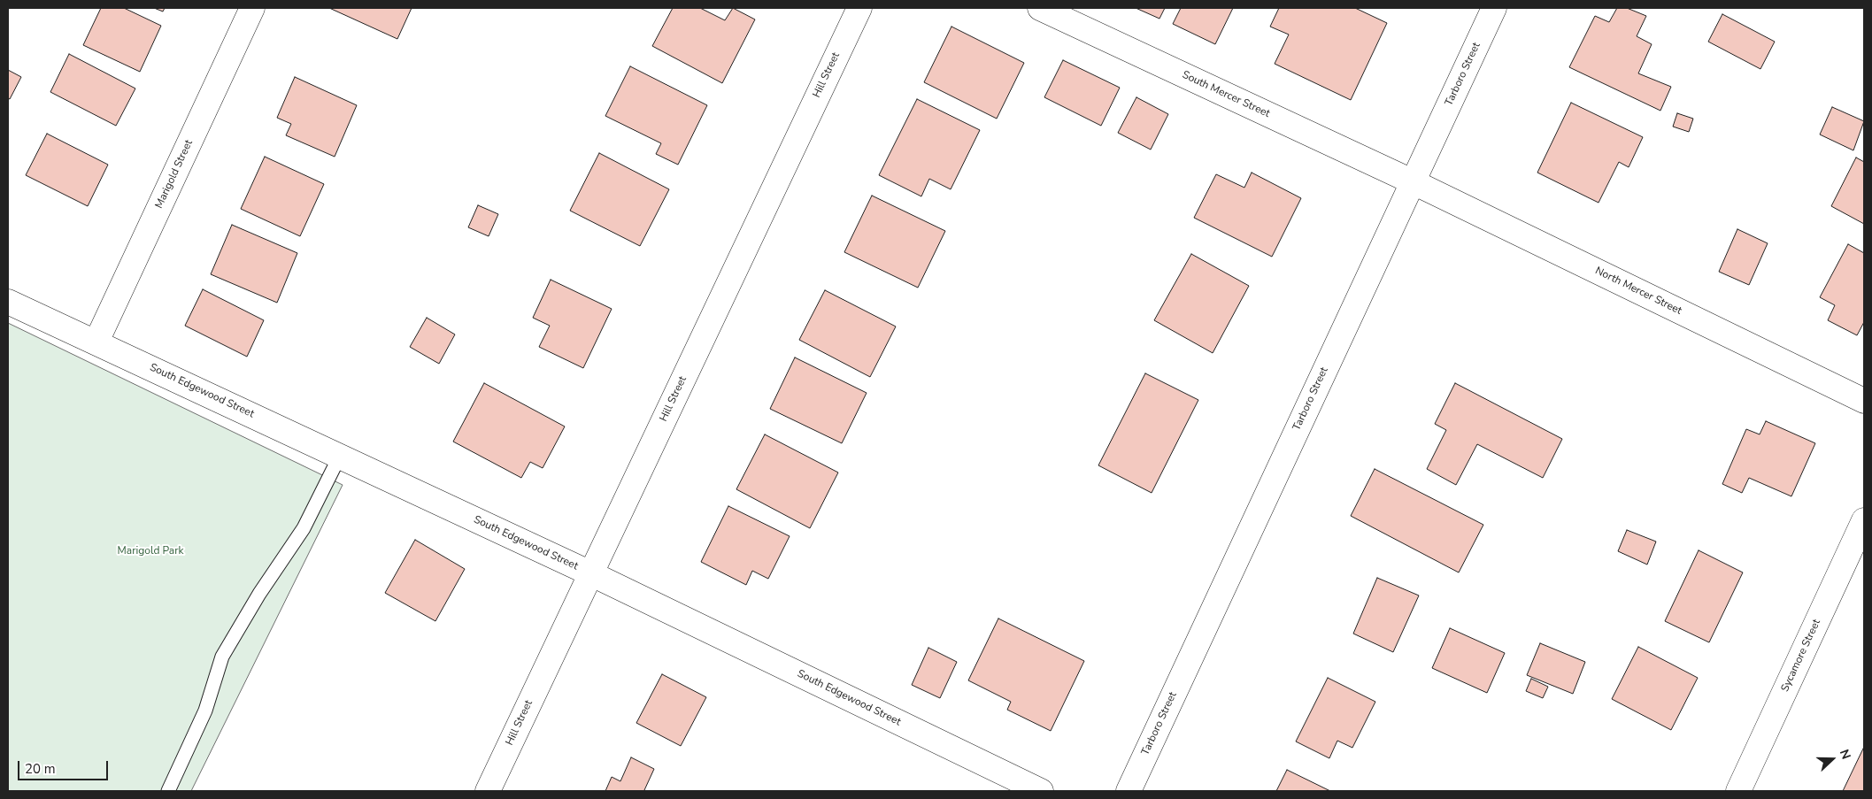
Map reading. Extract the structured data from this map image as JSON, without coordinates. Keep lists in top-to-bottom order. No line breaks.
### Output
{"streets":{"street":["Tarboro Street","Hill Street","South Mercer Street","Marigold Street","North Mercer Street","South Edgewood Street","Sycamore Street"]},"crossings":[["Tarboro Street","South Mercer Street"],["Tarboro Street","North Mercer Street"],["Hill Street","South Edgewood Street"],["South Mercer Street","North Mercer Street"],["Marigold Street","South Edgewood Street"]],"parks":["Marigold Park"],"scale_bar":"20 m","north":"right"}
